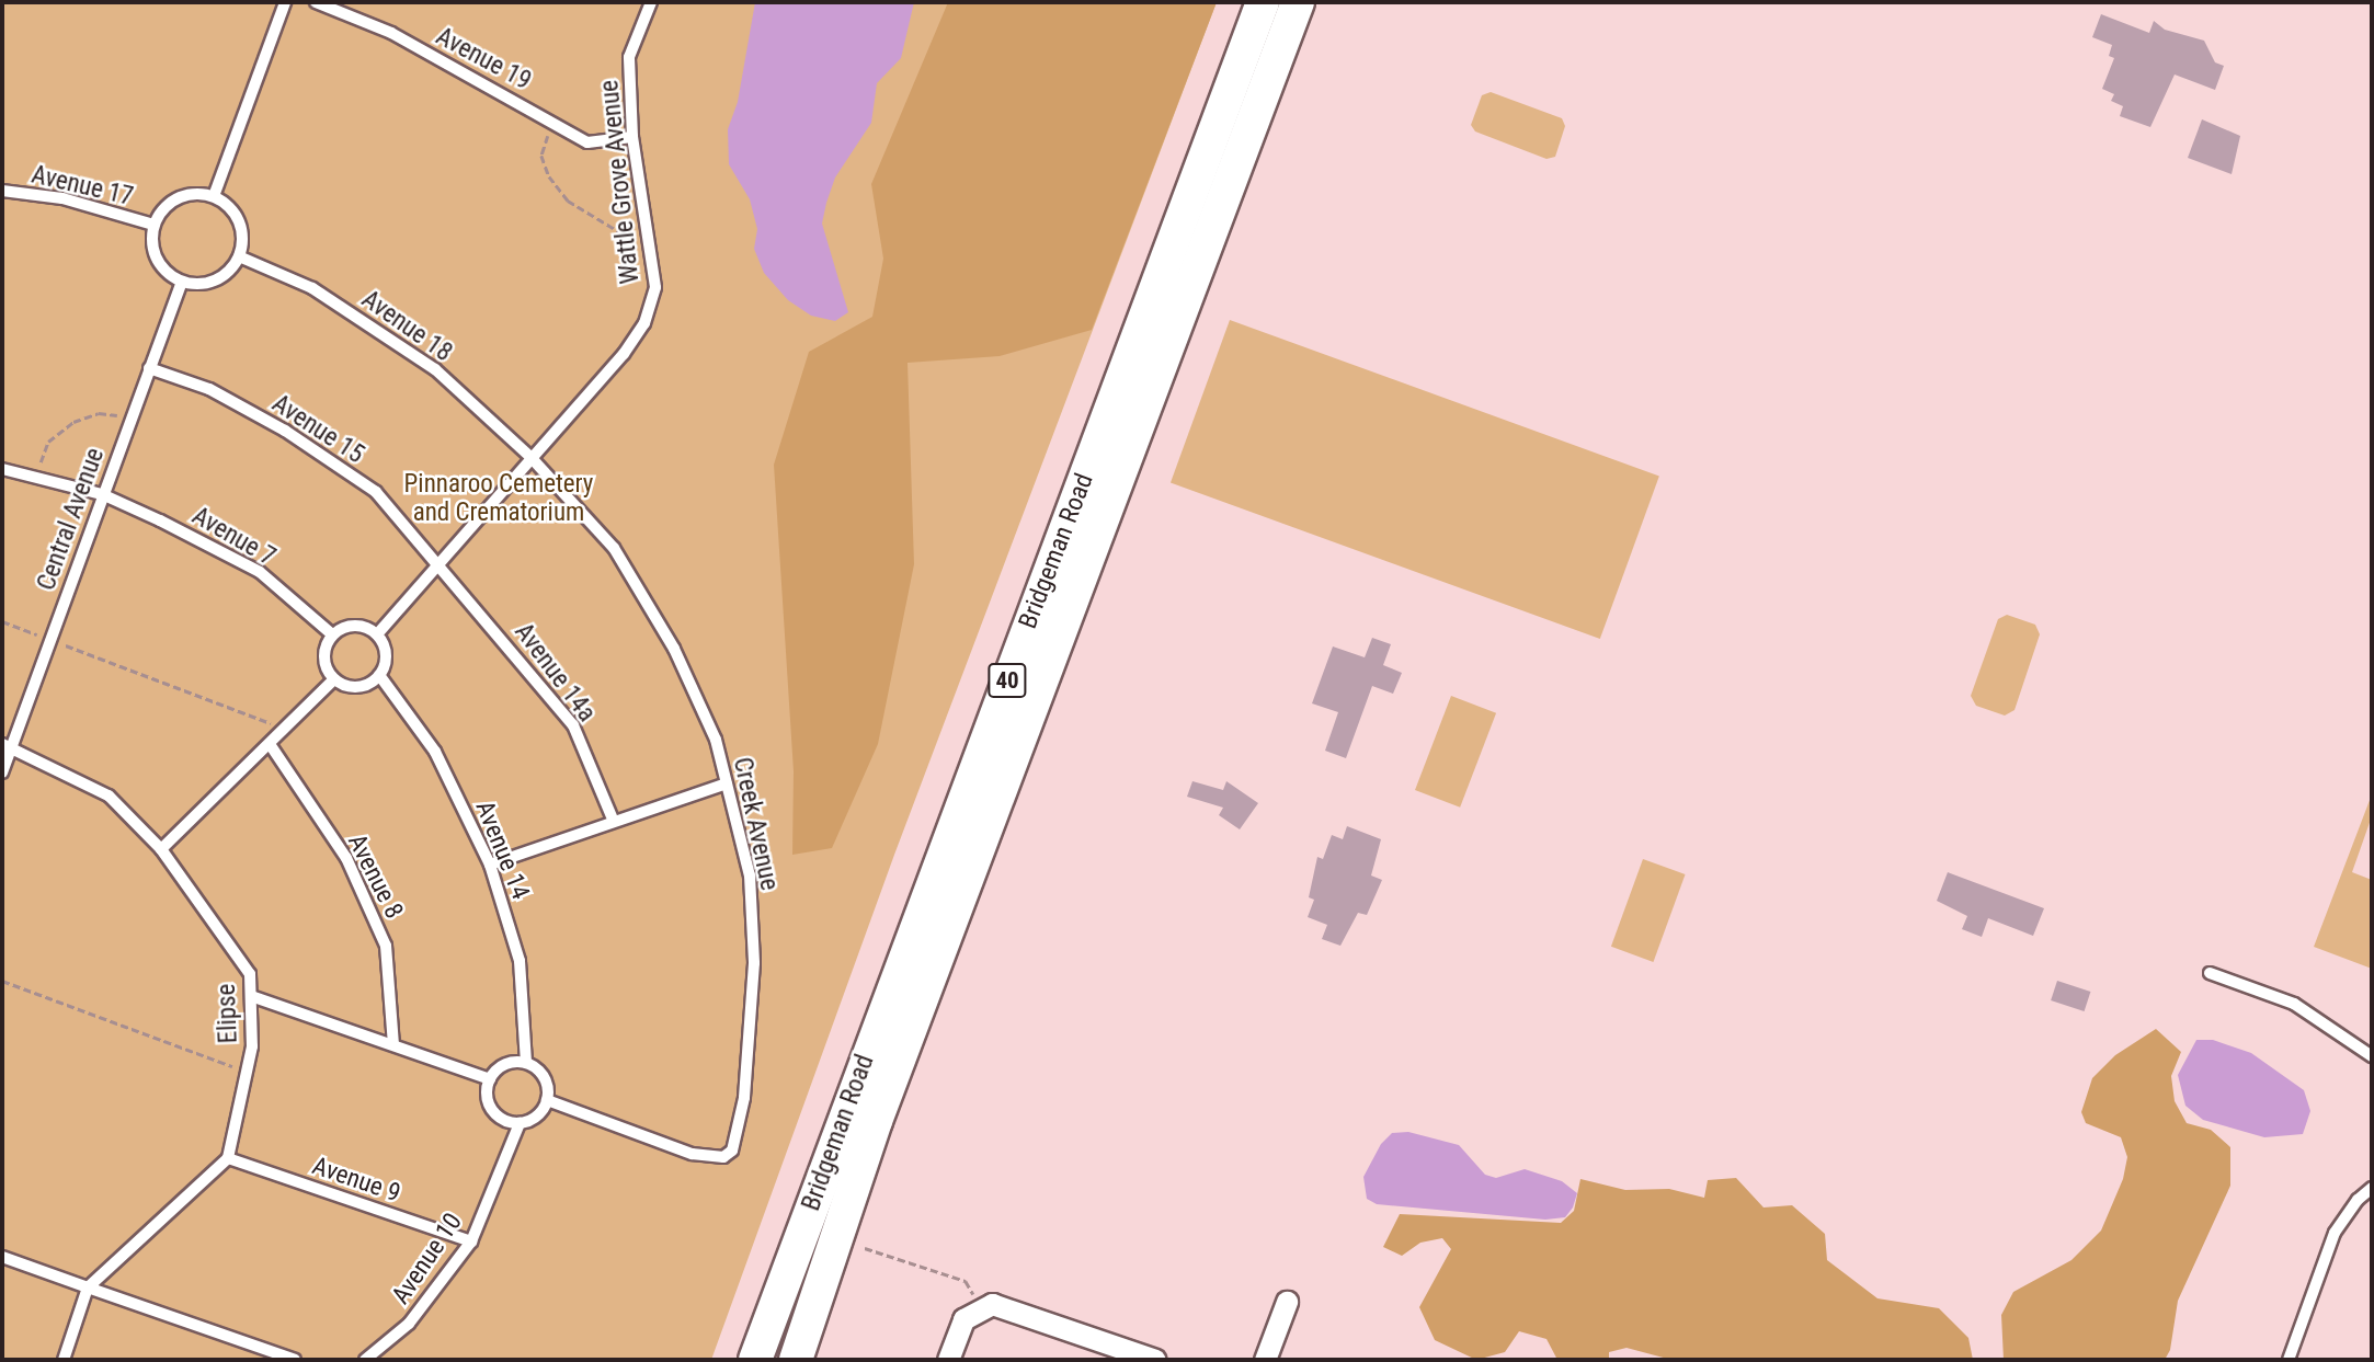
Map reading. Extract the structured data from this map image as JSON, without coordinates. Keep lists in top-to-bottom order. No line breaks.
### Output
{"streets":{"main road":["Bridgeman Road","40"],"lane":["Avenue 19","Wattle Grove Avenue","Avenue 17","Avenue 18","Avenue 15","Central Avenue","Avenue 7","Avenue 14a","Creek Avenue","Avenue 14","Avenue 8","Elipse","Avenue 9","Avenue 10"]},"crossings":[["Avenue 19","Wattle Grove Avenue"],["Wattle Grove Avenue","Avenue 18"],["Wattle Grove Avenue","Avenue 15"],["Wattle Grove Avenue","Avenue 7"],["Wattle Grove Avenue","Avenue 14a"],["Wattle Grove Avenue","Creek Avenue"],["Wattle Grove Avenue","Avenue 14"],["Avenue 17","Avenue 18"],["Avenue 17","Central Avenue"],["Avenue 18","Central Avenue"],["Avenue 18","Creek Avenue"],["Avenue 15","Central Avenue"],["Avenue 15","Avenue 14a"],["Central Avenue","Avenue 7"],["Central Avenue","Elipse"],["Avenue 7","Avenue 14"],["Creek Avenue","Avenue 14"],["Creek Avenue","Avenue 10"],["Avenue 14","Avenue 10"],["Elipse","Avenue 9"],["Avenue 9","Avenue 10"]],"parks":["Pinnaroo Cemetery and Crematorium"]}
